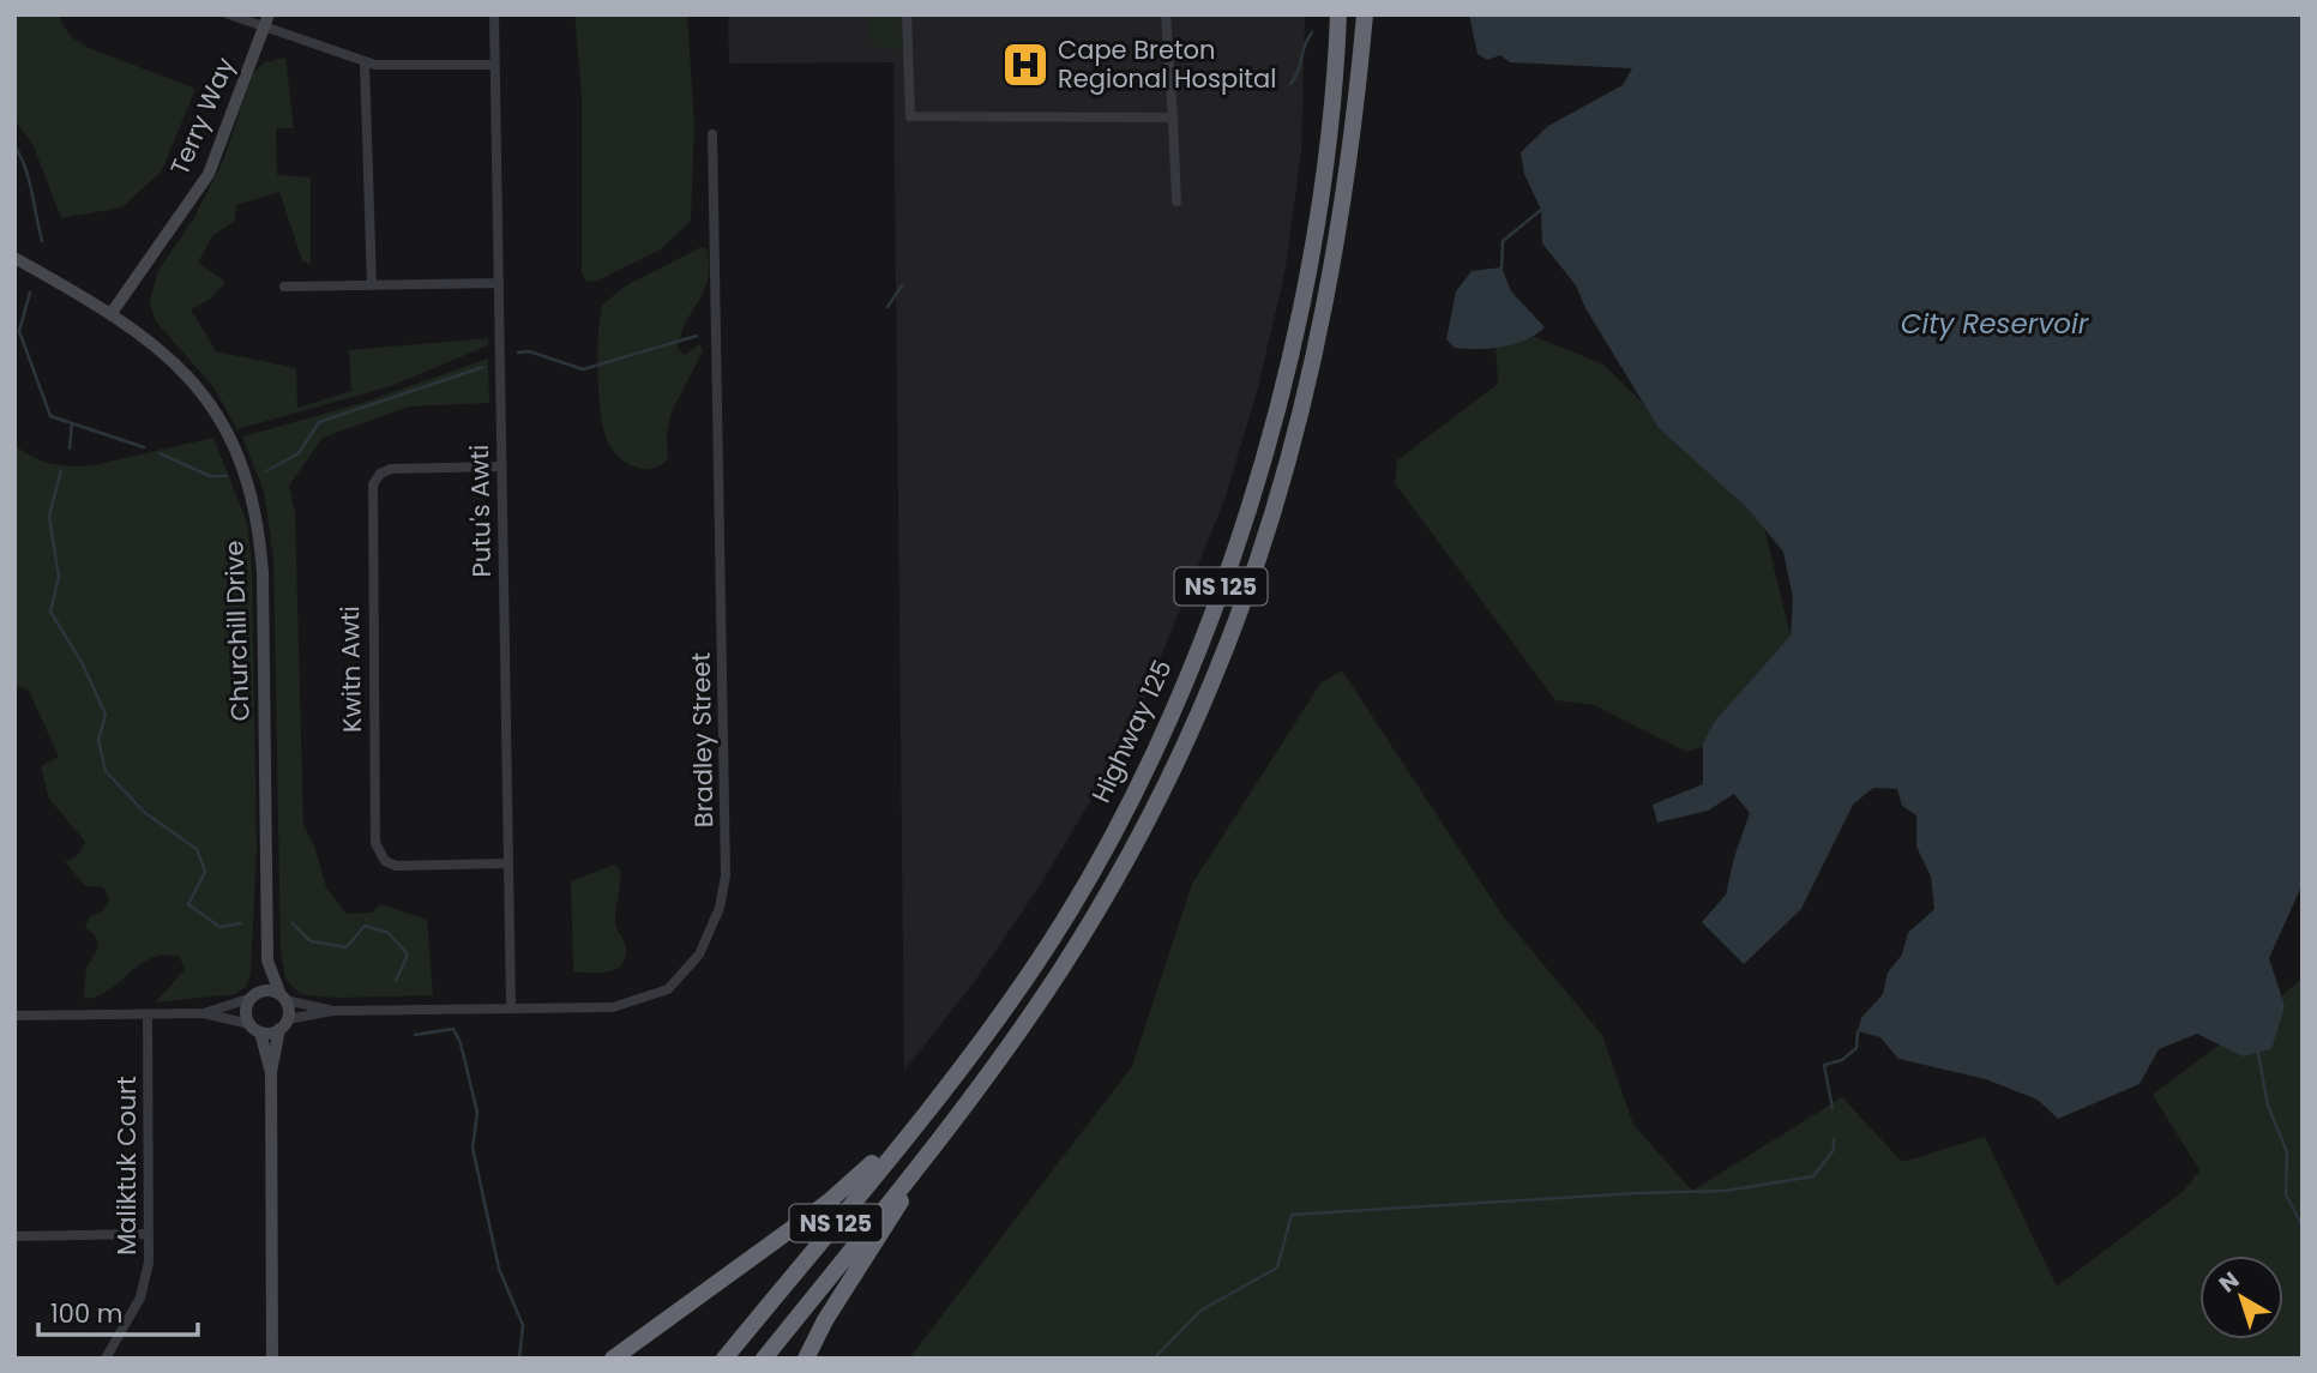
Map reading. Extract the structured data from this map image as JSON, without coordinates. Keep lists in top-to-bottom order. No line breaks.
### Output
{"streets":{"highway":["NS 125","Highway 125"],"main road":["Terry Way","Churchill Drive"],"street":["Putu's Awti","Kwitn Awti","Bradley Street","Maliktuk Court"]},"crossings":[["Terry Way","Churchill Drive"],["Putu's Awti","Kwitn Awti"],["Putu's Awti","Bradley Street"],["Churchill Drive","Bradley Street"]],"water":["City Reservoir"],"places":{"hospital":["Cape Breton Regional Hospital"]},"scale_bar":"100 m","north":"top left"}
